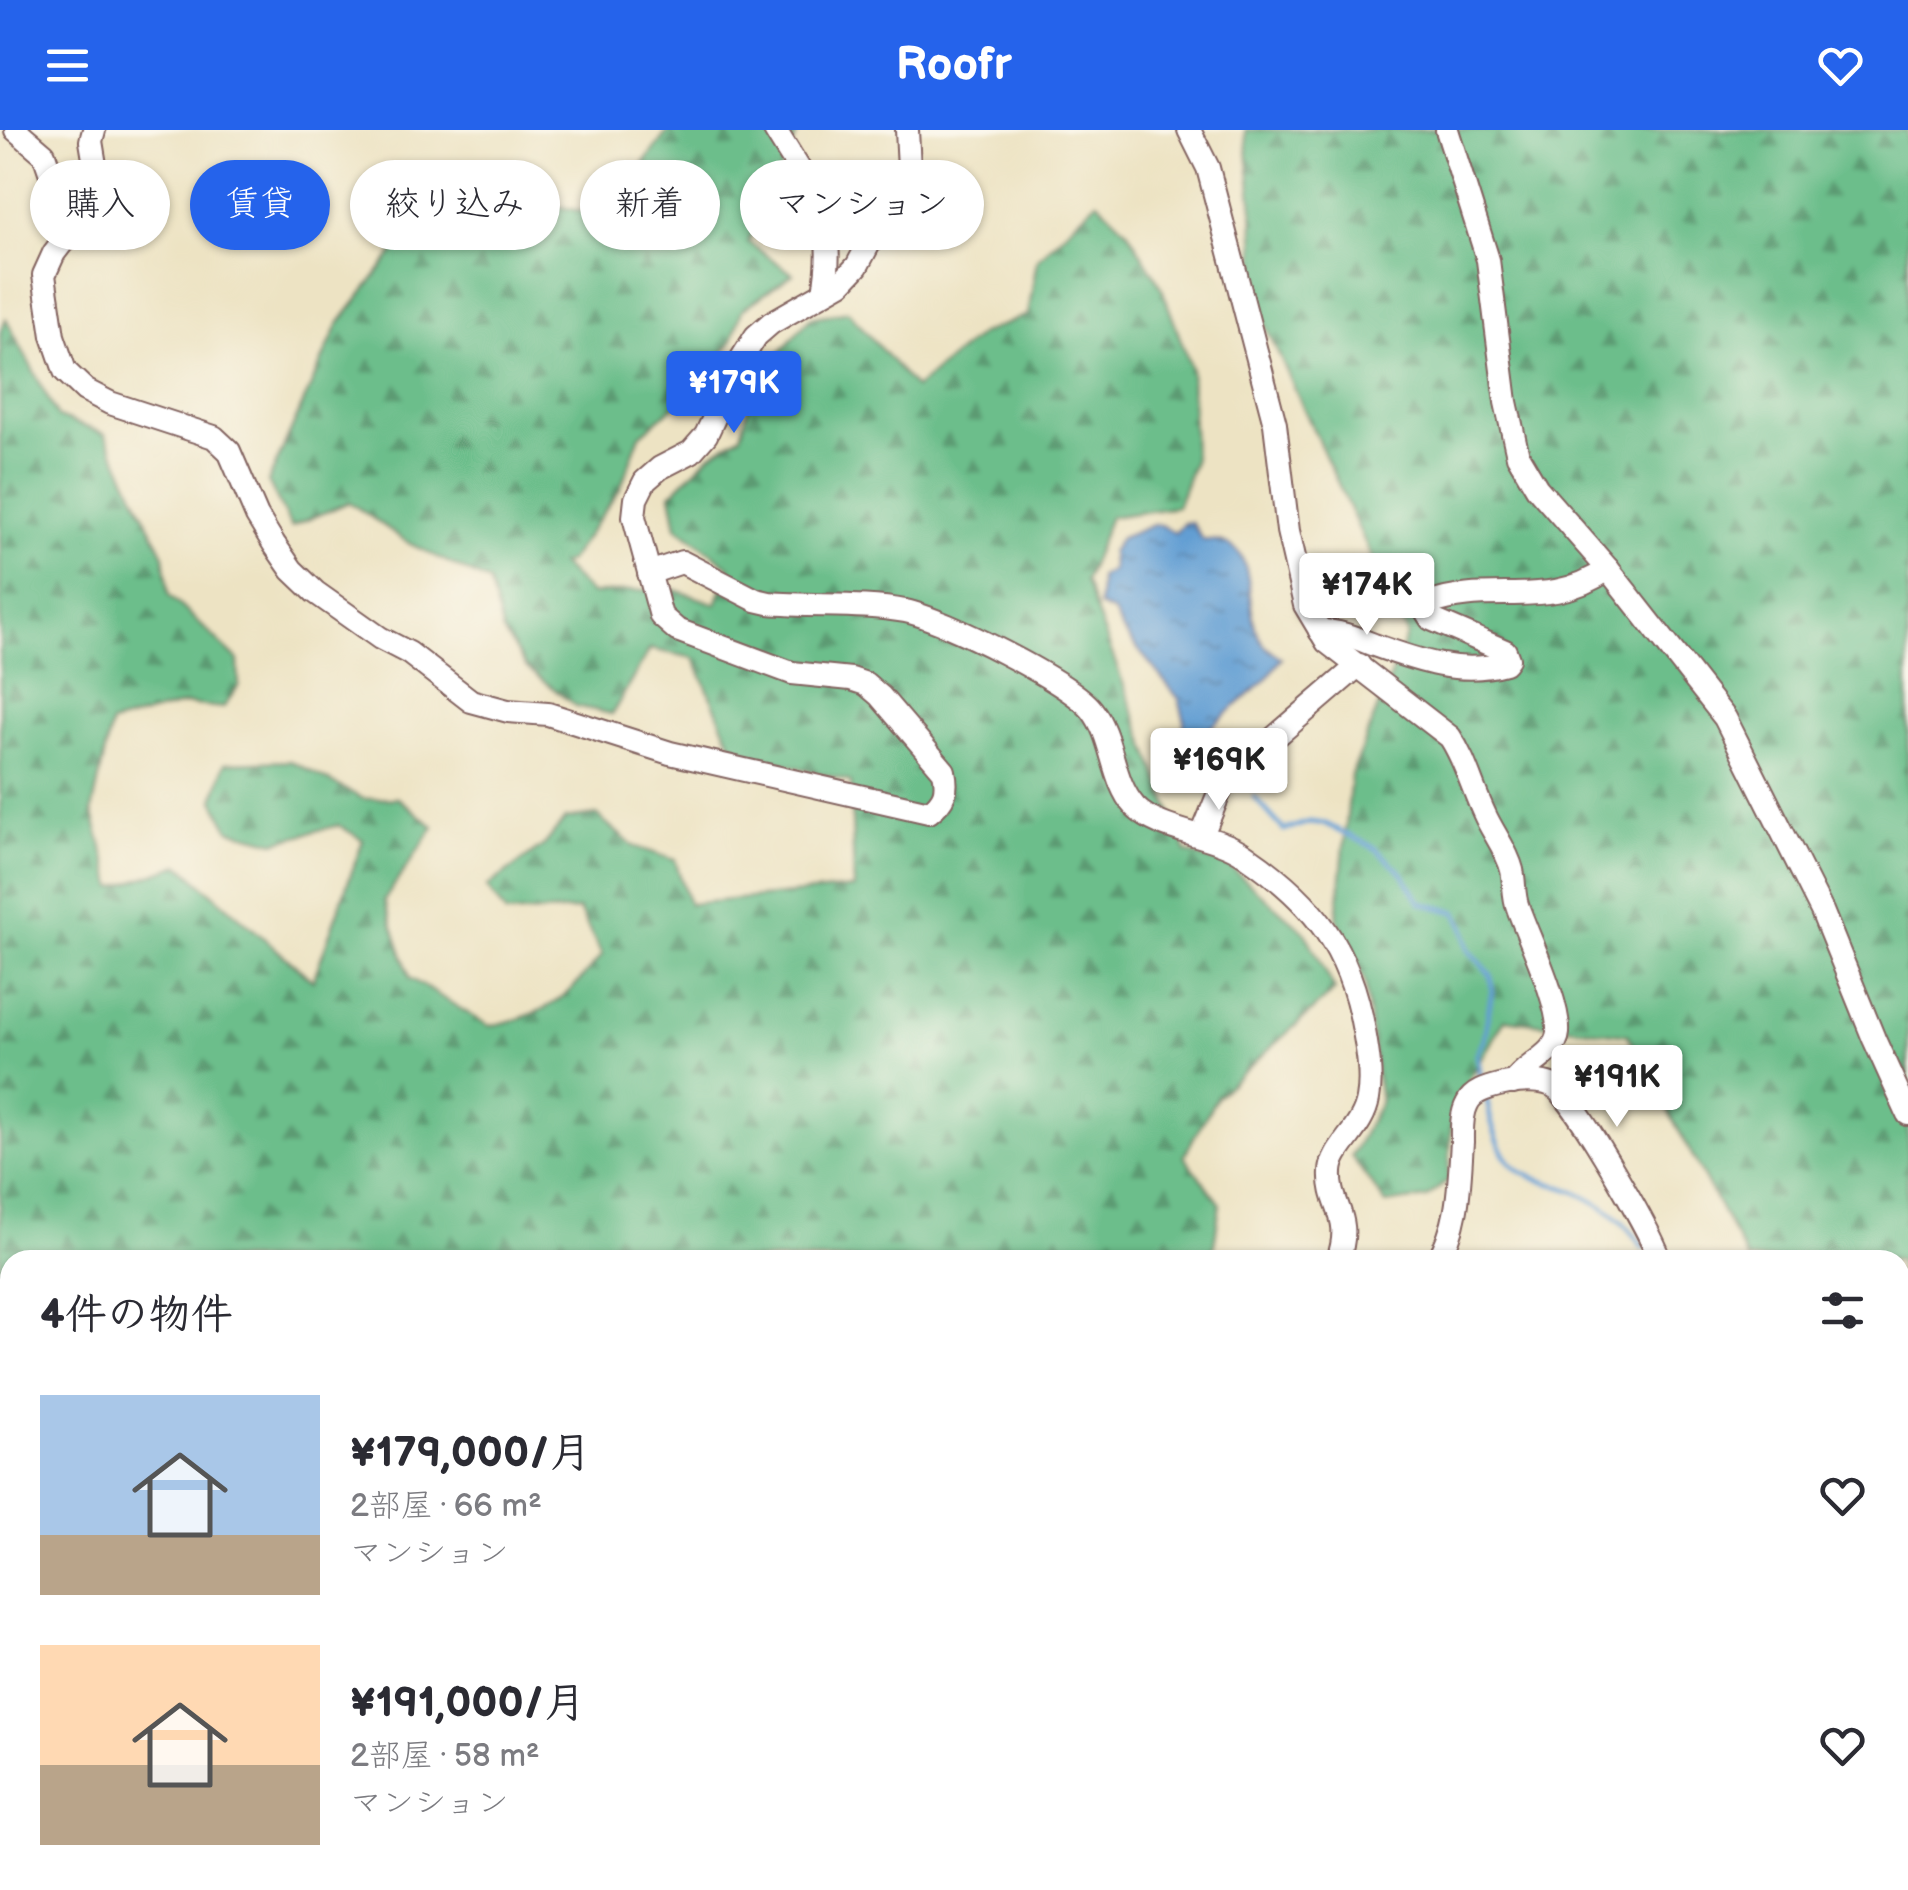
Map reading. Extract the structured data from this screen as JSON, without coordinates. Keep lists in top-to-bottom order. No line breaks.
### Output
{"page":{"header":"Roofr","chip":["購入","賃貸","絞り込み","新着","マンション"],"price":["¥179K","¥174K","¥169K","¥191K"],"heading":"4件の物件","list":[{"name":"¥179,000/月","note":"2部屋 · 66 m² · マンション"},{"name":"¥191,000/月","note":"2部屋 · 58 m² · マンション"}]}}
